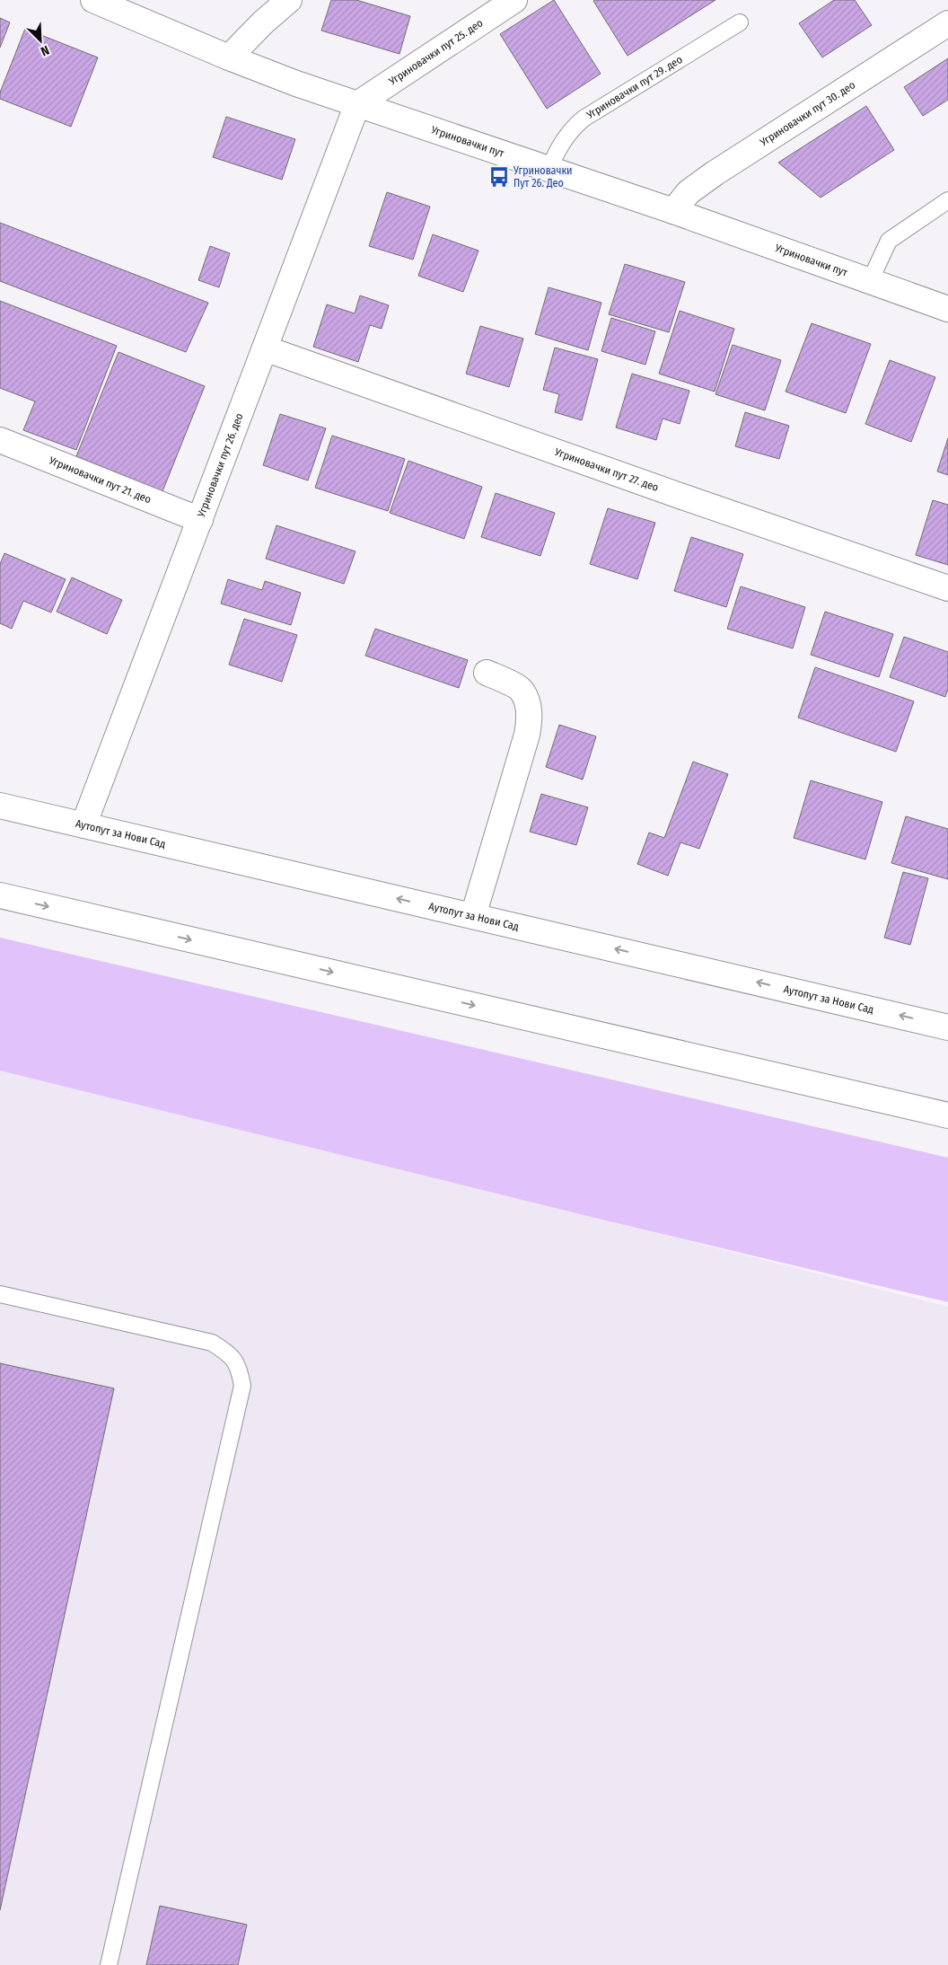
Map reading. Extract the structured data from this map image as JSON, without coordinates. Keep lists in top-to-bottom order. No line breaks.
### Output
{"streets":{"street":["Угриновачки пут 25. део","Угриновачки пут 30. део","Угриновачки пут","Угриновачки пут 26. део","Угриновачки пут 27. део","Угриновачки пут 21. део","Аутопут за Нови Сад"],"lane":["Угриновачки пут 29. део"]},"crossings":[["Угриновачки пут 25. део","Угриновачки пут"],["Угриновачки пут 25. део","Угриновачки пут 26. део"],["Угриновачки пут 29. део","Угриновачки пут"],["Угриновачки пут 30. део","Угриновачки пут"],["Угриновачки пут","Угриновачки пут 26. део"],["Угриновачки пут 26. део","Угриновачки пут 27. део"],["Угриновачки пут 26. део","Угриновачки пут 21. део"],["Угриновачки пут 26. део","Аутопут за Нови Сад"]],"places":{"bus stop":["Угриновачки Пут 26. Део"]},"north":"bottom right"}
